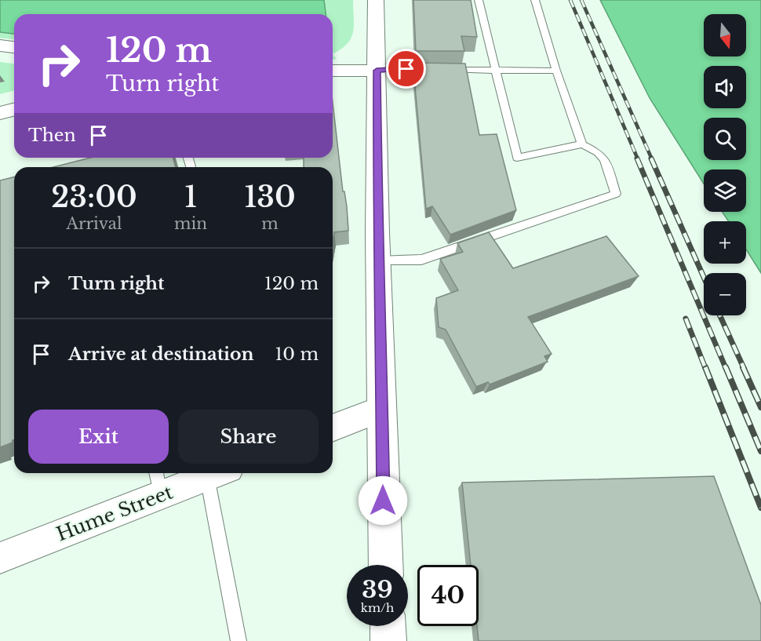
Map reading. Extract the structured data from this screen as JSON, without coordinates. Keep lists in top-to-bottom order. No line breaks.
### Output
{"streets":{"street":["Hume Street"]},"north":"bottom","page":{"map_buttons":["+","−"],"turn":["120 m","Turn right"],"then":"Then","eta":["23:00","Arrival","1","min","130","m"],"list":[{"name":"Turn right","value":"120 m"},{"name":"Arrive at destination","value":"10 m"}],"buttons":["Exit","Share"],"speed":"39 km/h","limit":"40"}}
